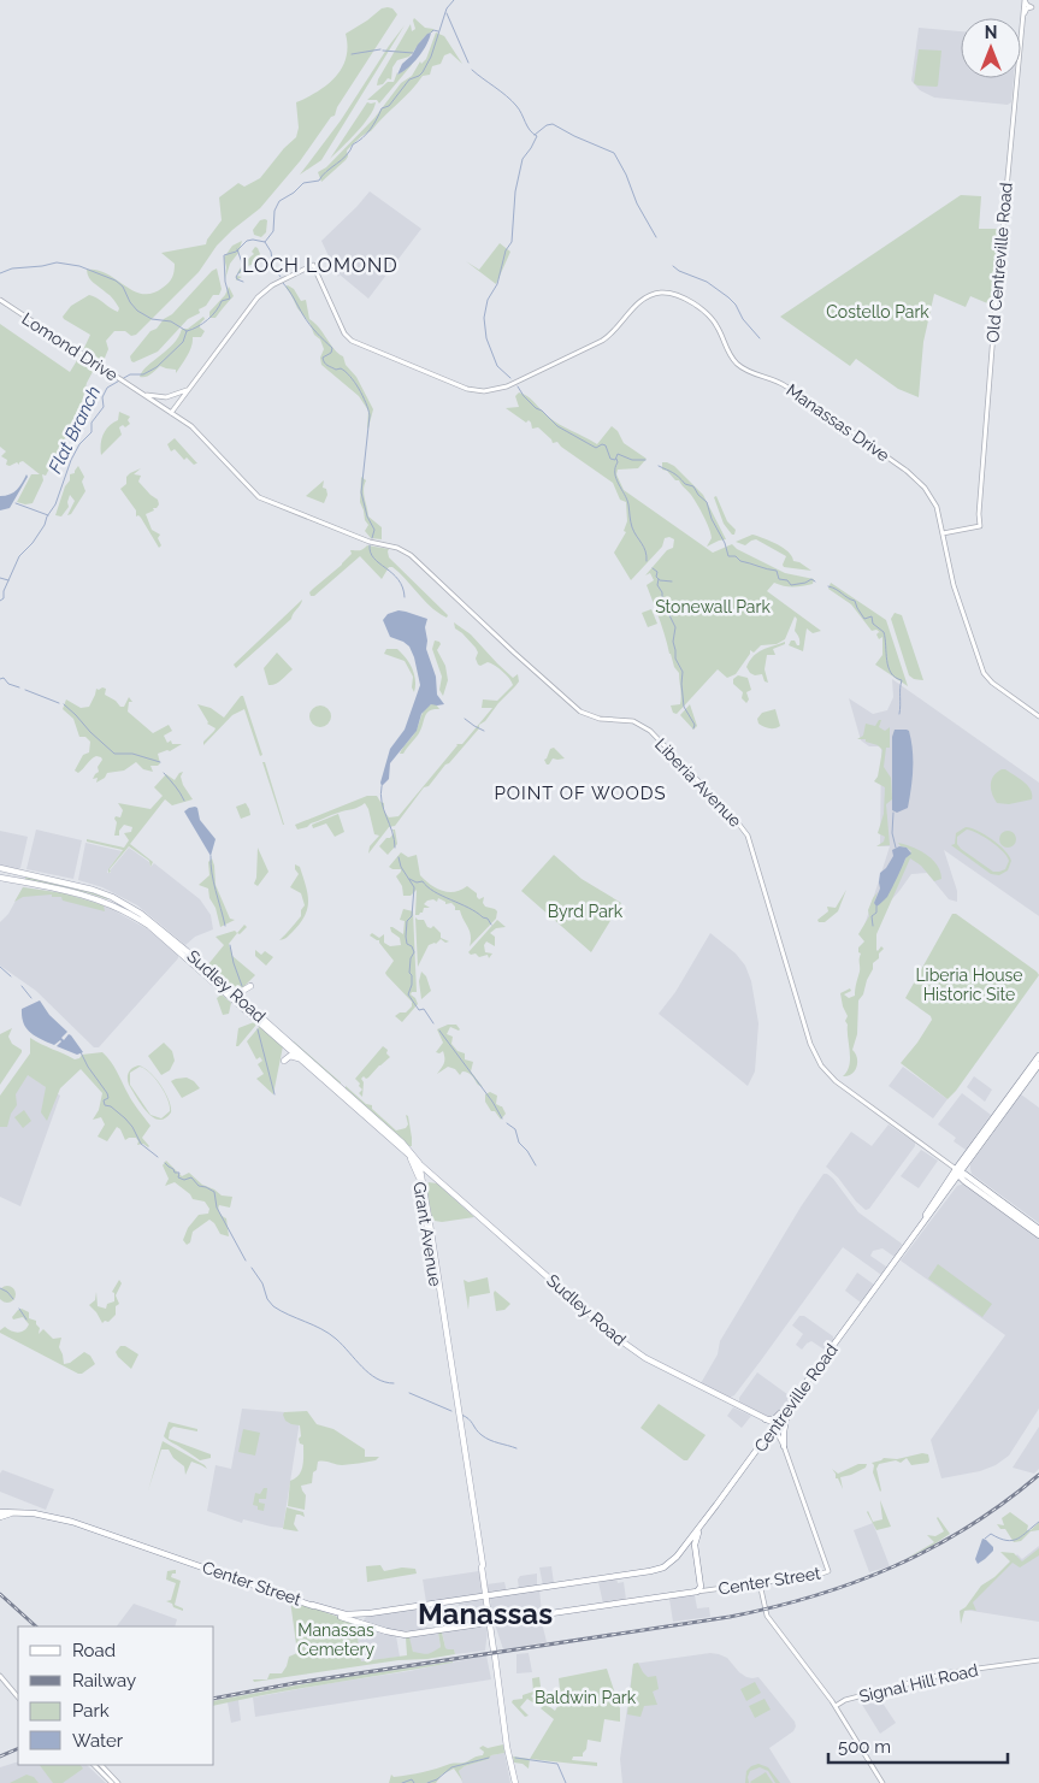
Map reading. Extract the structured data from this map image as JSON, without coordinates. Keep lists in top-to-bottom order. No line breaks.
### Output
{"streets":{"main road":["Old Centreville Road","Lomond Drive","Manassas Drive","Liberia Avenue","Sudley Road","Grant Avenue","Centreville Road","Center Street","Signal Hill Road"]},"crossings":[["Old Centreville Road","Manassas Drive"],["Lomond Drive","Manassas Drive"],["Lomond Drive","Liberia Avenue"],["Liberia Avenue","Centreville Road"],["Sudley Road","Grant Avenue"],["Sudley Road","Centreville Road"],["Grant Avenue","Centreville Road"],["Grant Avenue","Center Street"]],"districts":["LOCH LOMOND","POINT OF WOODS","Manassas"],"water":["Flat Branch"],"parks":["Costello Park","Stonewall Park","Byrd Park","Liberia House Historic Site","Manassas Cemetery","Baldwin Park"],"legend":["Road","Railway","Park","Water"],"scale_bar":"500 m","north":"top"}
